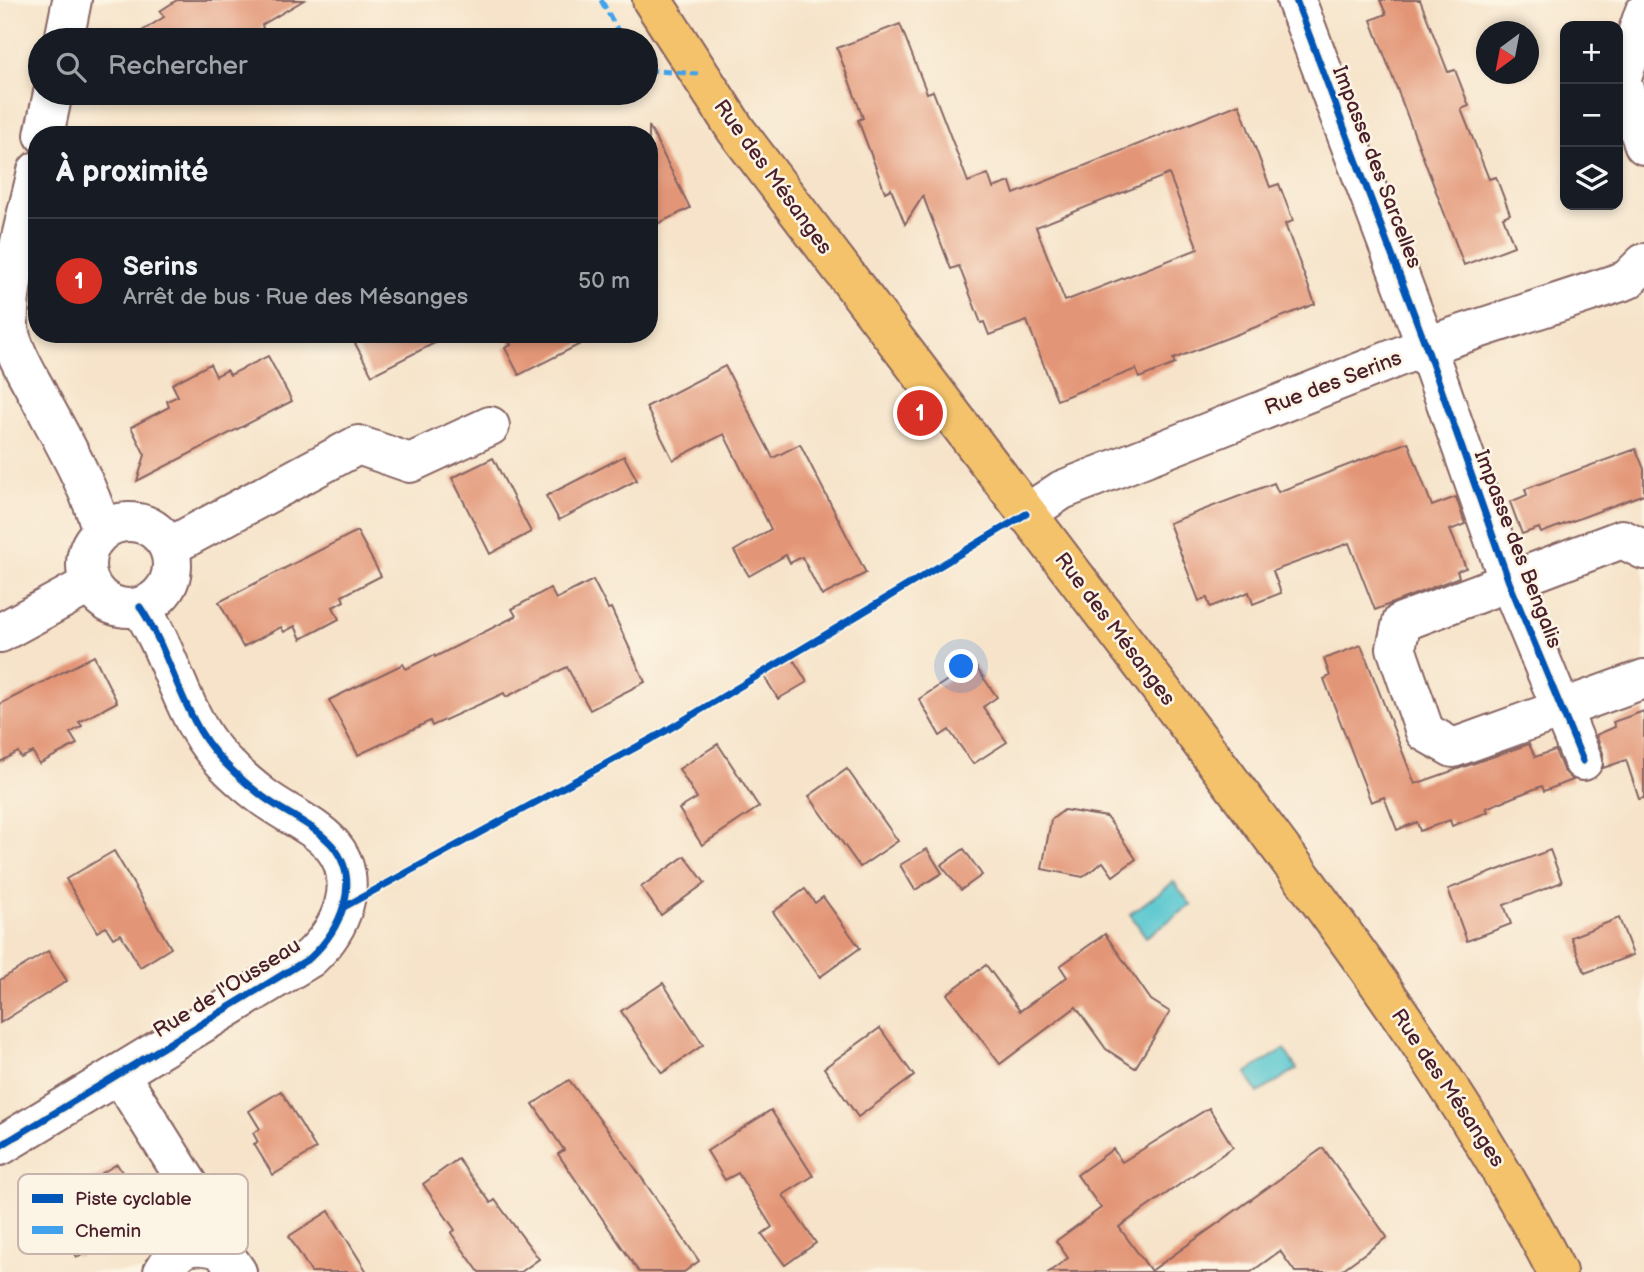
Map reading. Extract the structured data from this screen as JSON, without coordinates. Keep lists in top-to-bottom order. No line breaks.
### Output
{"streets":{"main road":["Rue des Mésanges"],"street":["Impasse des Sarcelles","Rue des Serins","Impasse des Bengalis","Rue de l'Ousseau"]},"crossings":[["Impasse des Sarcelles","Rue des Serins"],["Impasse des Sarcelles","Impasse des Bengalis"],["Rue des Mésanges","Rue des Serins"],["Rue des Serins","Impasse des Bengalis"]],"legend":["Piste cyclable","Chemin"],"north":"bottom left","page":{"map_buttons":["+","−"],"search":"Rechercher","heading":"À proximité","list":[{"mark":"1","name":"Serins","note":"Arrêt de bus · Rue des Mésanges","value":"50 m"}],"pins":"1"}}
